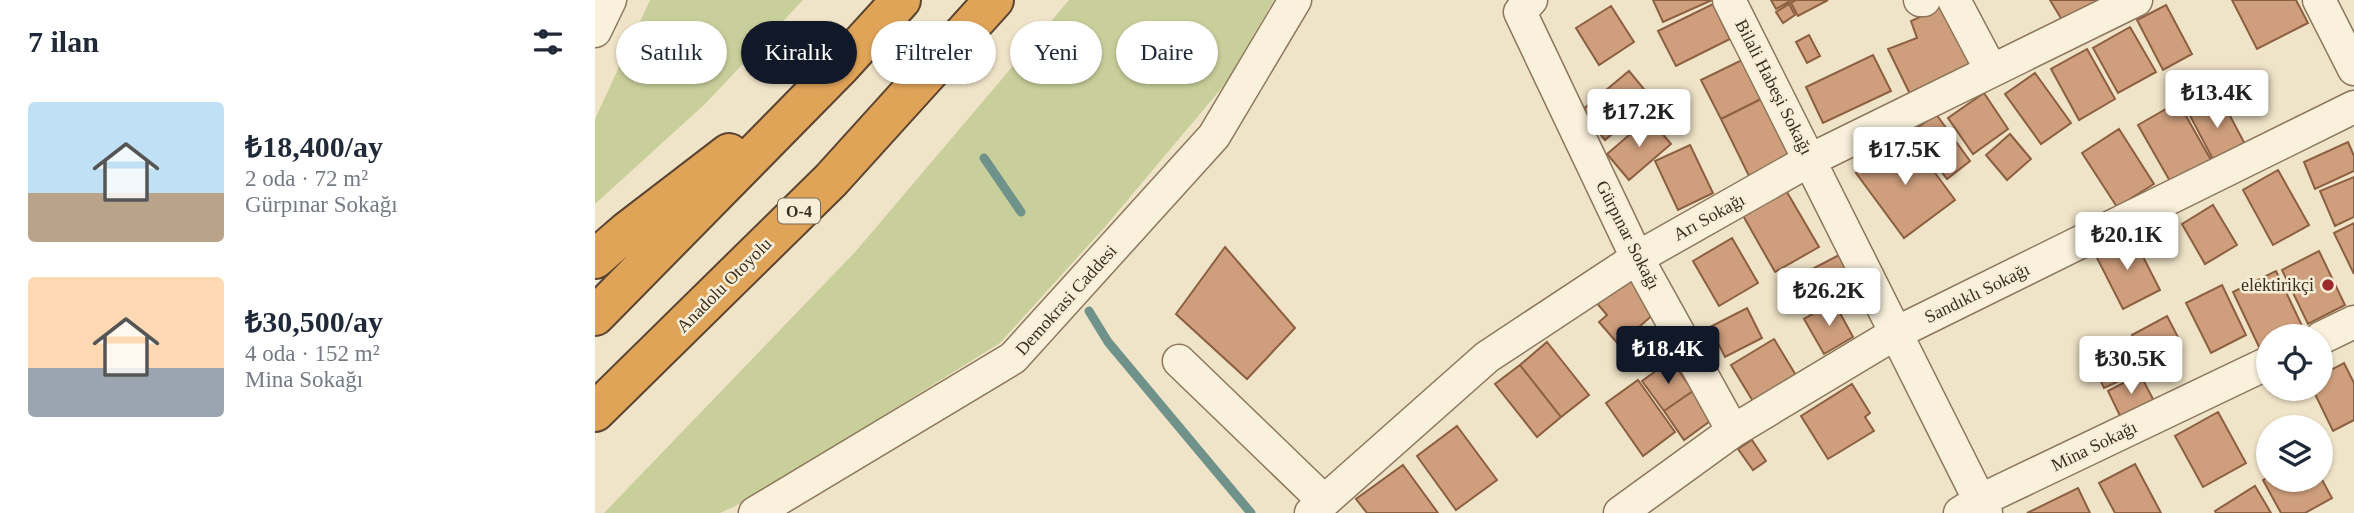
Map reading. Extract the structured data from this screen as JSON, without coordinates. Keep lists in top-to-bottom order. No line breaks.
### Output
{"streets":{"highway":["O-4","Anadolu Otoyolu"],"street":["Bilali Habeşi Sokağı","Arı Sokağı","Gürpınar Sokağı","Sandıklı Sokağı","Demokrasi Caddesi","Mina Sokağı"]},"crossings":[["Bilali Habeşi Sokağı","Arı Sokağı"],["Bilali Habeşi Sokağı","Sandıklı Sokağı"],["Bilali Habeşi Sokağı","Mina Sokağı"],["Arı Sokağı","Gürpınar Sokağı"],["Gürpınar Sokağı","Sandıklı Sokağı"]],"places":["elektirikçi"],"page":{"heading":"7 ilan","chip":["Satılık","Kiralık","Filtreler","Yeni","Daire"],"price":["₺13.4K","₺17.2K","₺17.5K","₺20.1K","₺26.2K","₺18.4K","₺30.5K"],"list":[{"name":"₺18,400/ay","note":"2 oda · 72 m² · Gürpınar Sokağı"},{"name":"₺30,500/ay","note":"4 oda · 152 m² · Mina Sokağı"}]}}
